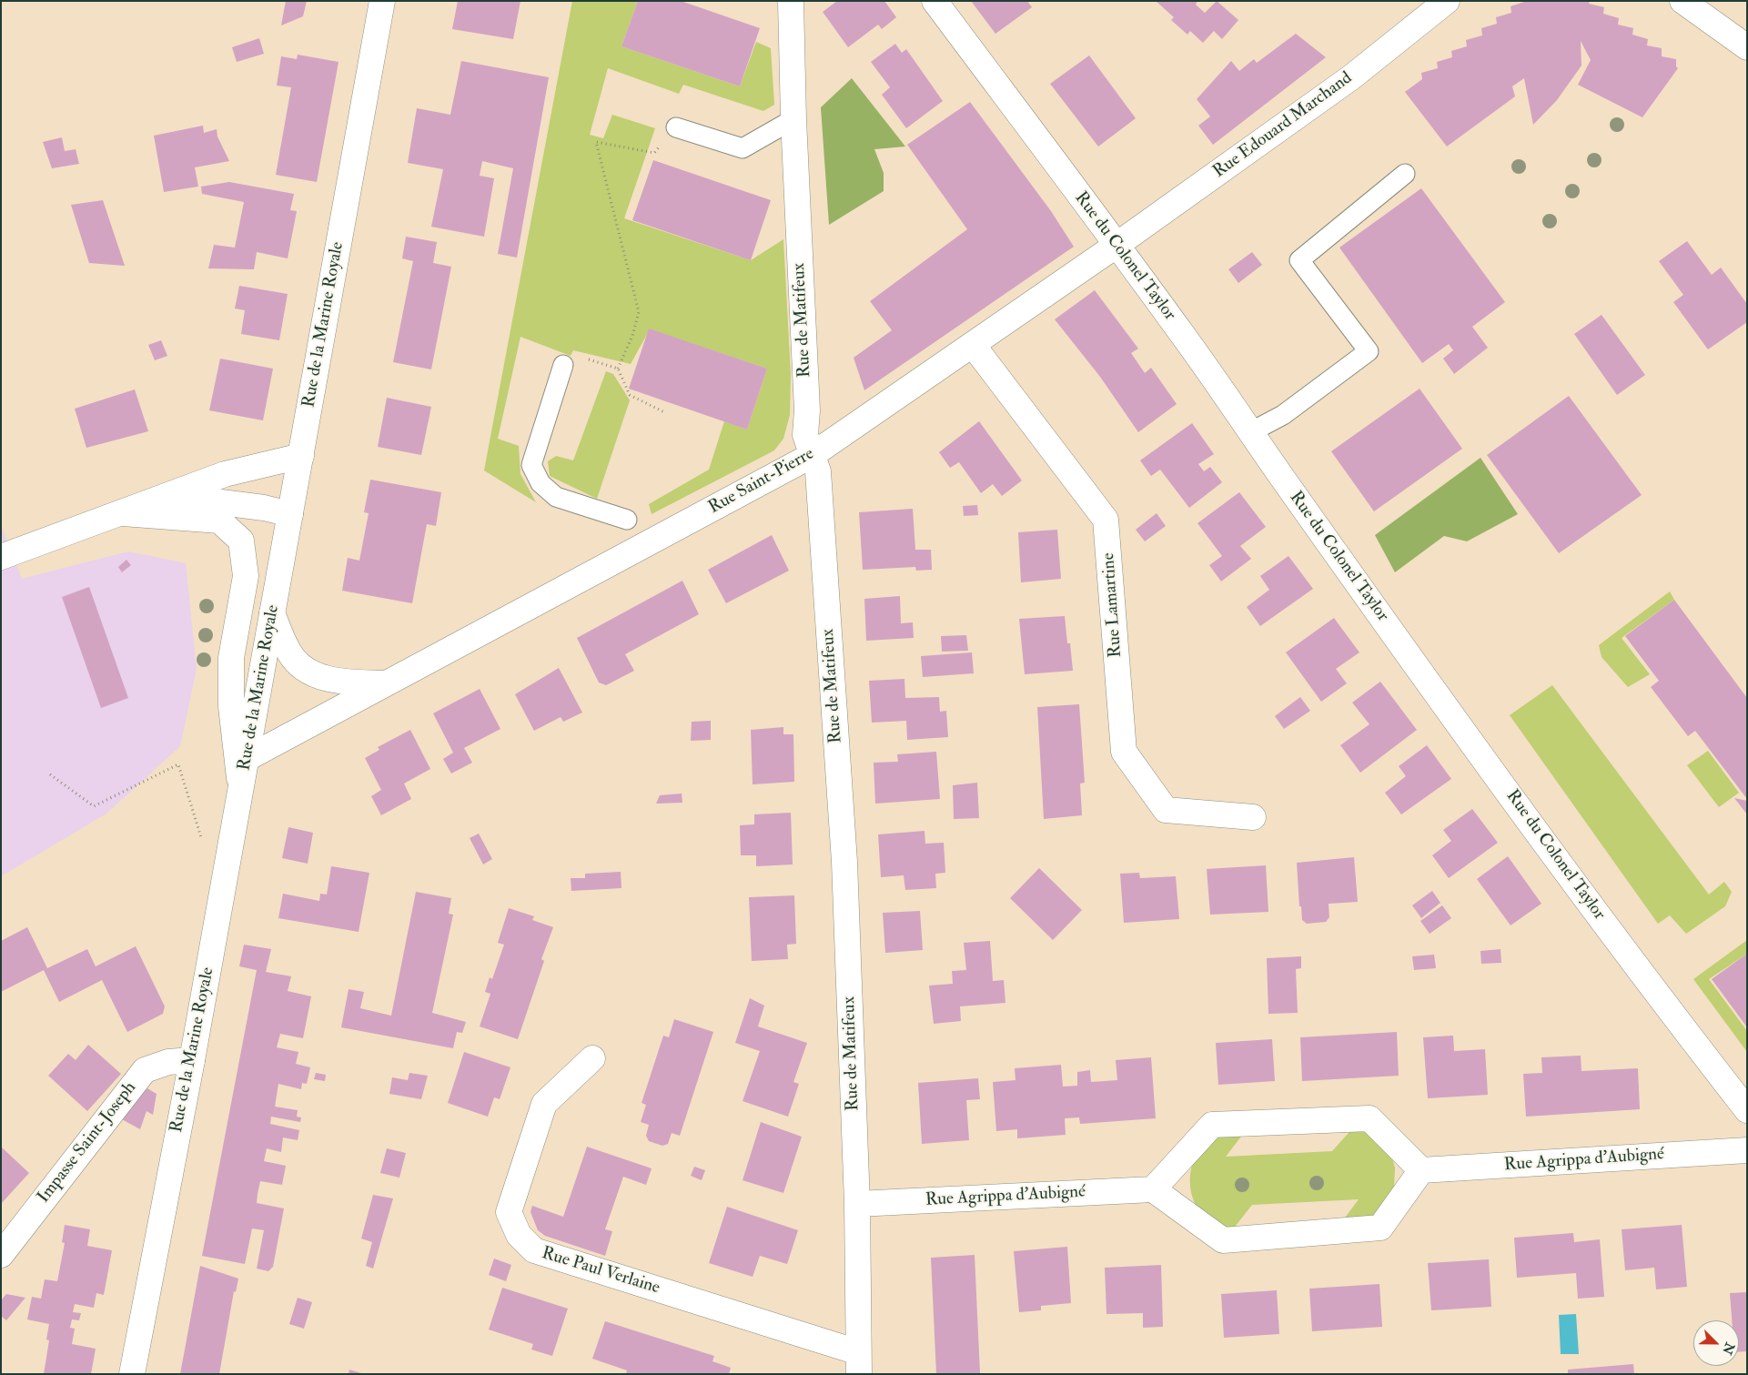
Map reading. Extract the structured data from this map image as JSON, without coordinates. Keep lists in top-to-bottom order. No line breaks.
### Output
{"streets":{"street":["Rue Edouard Marchand","Rue du Colonel Taylor","Rue de Matifeux","Rue de la Marine Royale","Rue Saint-Pierre","Rue Lamartine","Impasse Saint-Joseph","Rue Agrippa d'Aubigné","Rue Paul Verlaine"]},"crossings":[["Rue Edouard Marchand","Rue du Colonel Taylor"],["Rue Edouard Marchand","Rue Saint-Pierre"],["Rue du Colonel Taylor","Rue Saint-Pierre"],["Rue de Matifeux","Rue Saint-Pierre"],["Rue de Matifeux","Rue Agrippa d'Aubigné"],["Rue de Matifeux","Rue Paul Verlaine"],["Rue de la Marine Royale","Rue Saint-Pierre"],["Rue de la Marine Royale","Impasse Saint-Joseph"],["Rue Saint-Pierre","Rue Lamartine"]],"north":"bottom right"}
